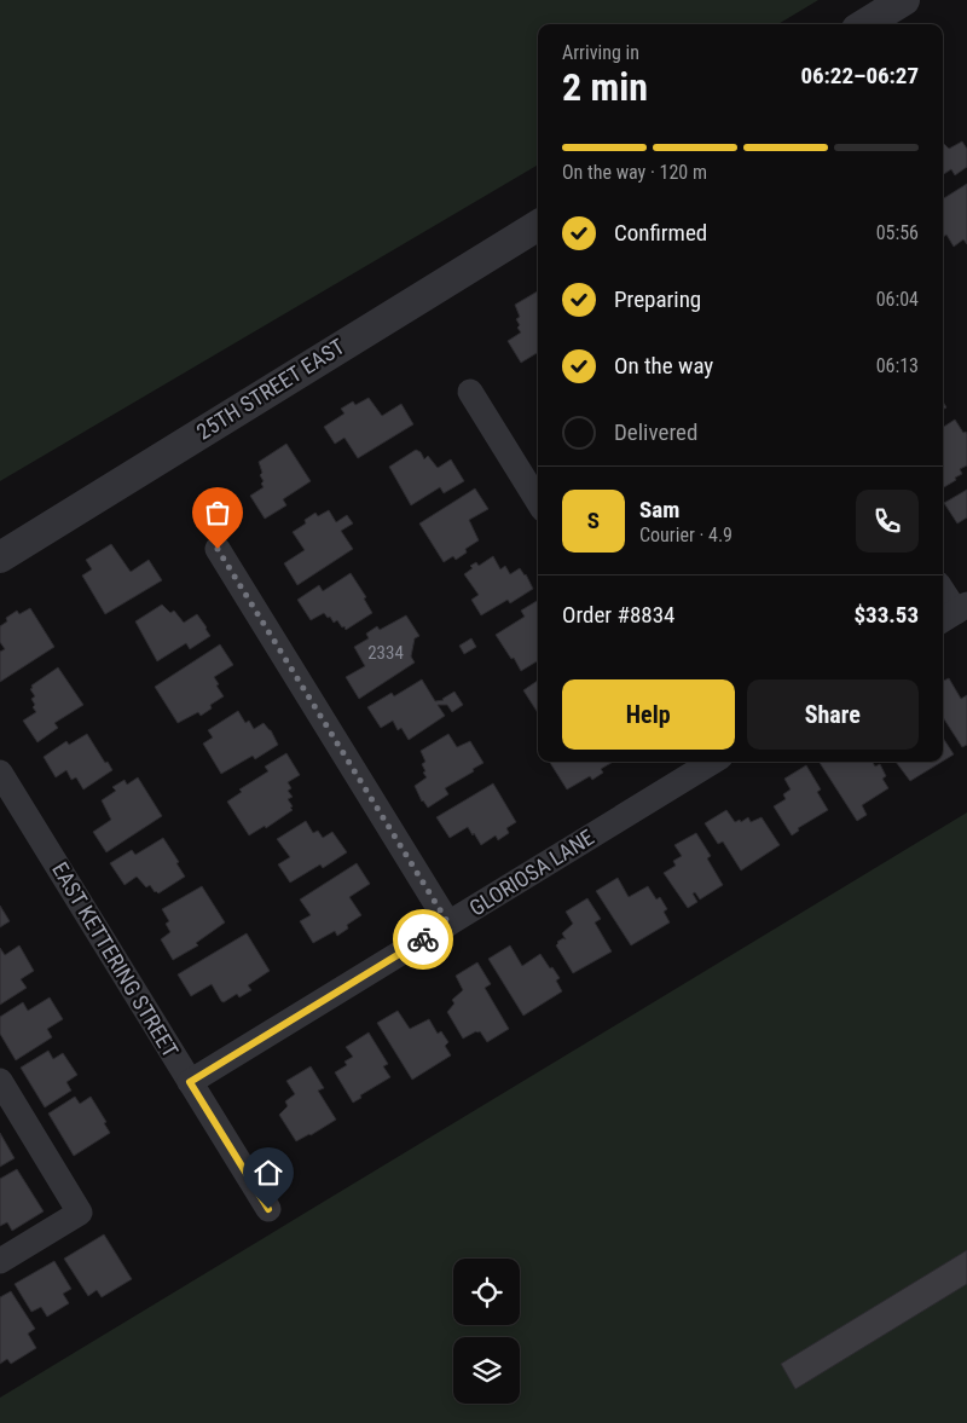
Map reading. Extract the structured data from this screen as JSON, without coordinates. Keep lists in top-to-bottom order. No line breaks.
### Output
{"streets":{"street":["25TH STREET EAST","GLORIOSA LANE","EAST KETTERING STREET"]},"crossings":[["GLORIOSA LANE","EAST KETTERING STREET"]],"house_numbers":["2334"],"page":{"heading":["2 min","Arriving in","06:22–06:27"],"panel":["Sam","Courier · 4.9","Order #8834","$33.53"],"bar":"On the way · 120 m","list":[["Confirmed","05:56"],["Preparing","06:04"],["On the way","06:13"],"Delivered"],"round":"S","buttons":["Help","Share"]}}
